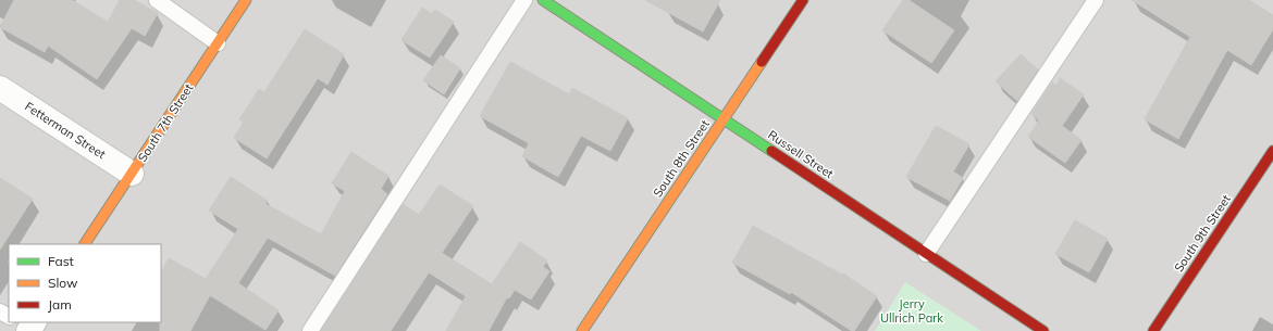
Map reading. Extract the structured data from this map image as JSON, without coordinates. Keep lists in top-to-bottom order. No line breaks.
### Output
{"streets":{"main road":["South 7th Street","Russell Street","South 8th Street","South 9th Street"],"street":["Fetterman Street"]},"crossings":[["South 7th Street","Fetterman Street"],["Russell Street","South 8th Street"]],"parks":["Jerry Ullrich Park"],"legend":["Fast","Slow","Jam"]}
